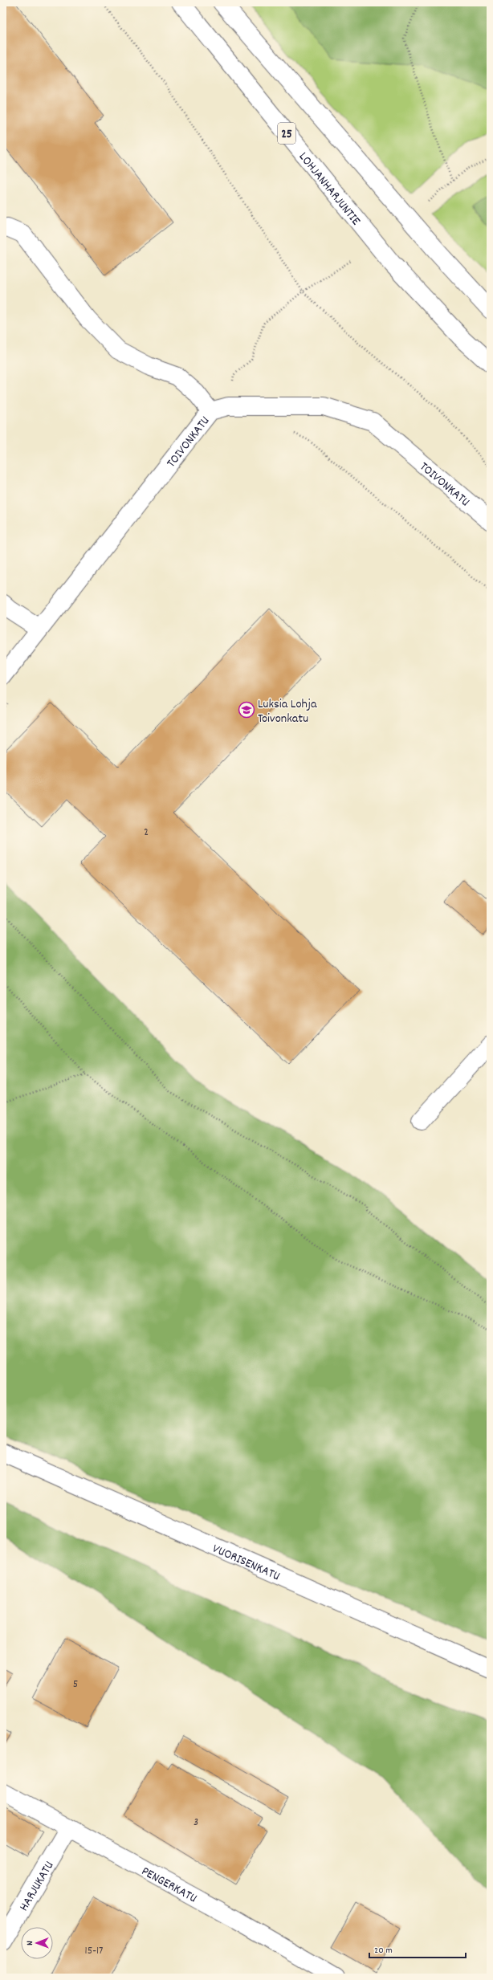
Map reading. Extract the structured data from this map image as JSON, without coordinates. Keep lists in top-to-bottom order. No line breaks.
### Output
{"streets":{"main road":["25","LOHJANHARJUNTIE","TOIVONKATU","VUORISENKATU","PENGERKATU","HARJUKATU"]},"crossings":[["PENGERKATU","HARJUKATU"]],"places":{"school or university":["Luksia Lohja Toivonkatu"]},"house_numbers":["2","5","3","15-17"],"scale_bar":"20 m","north":"left"}
